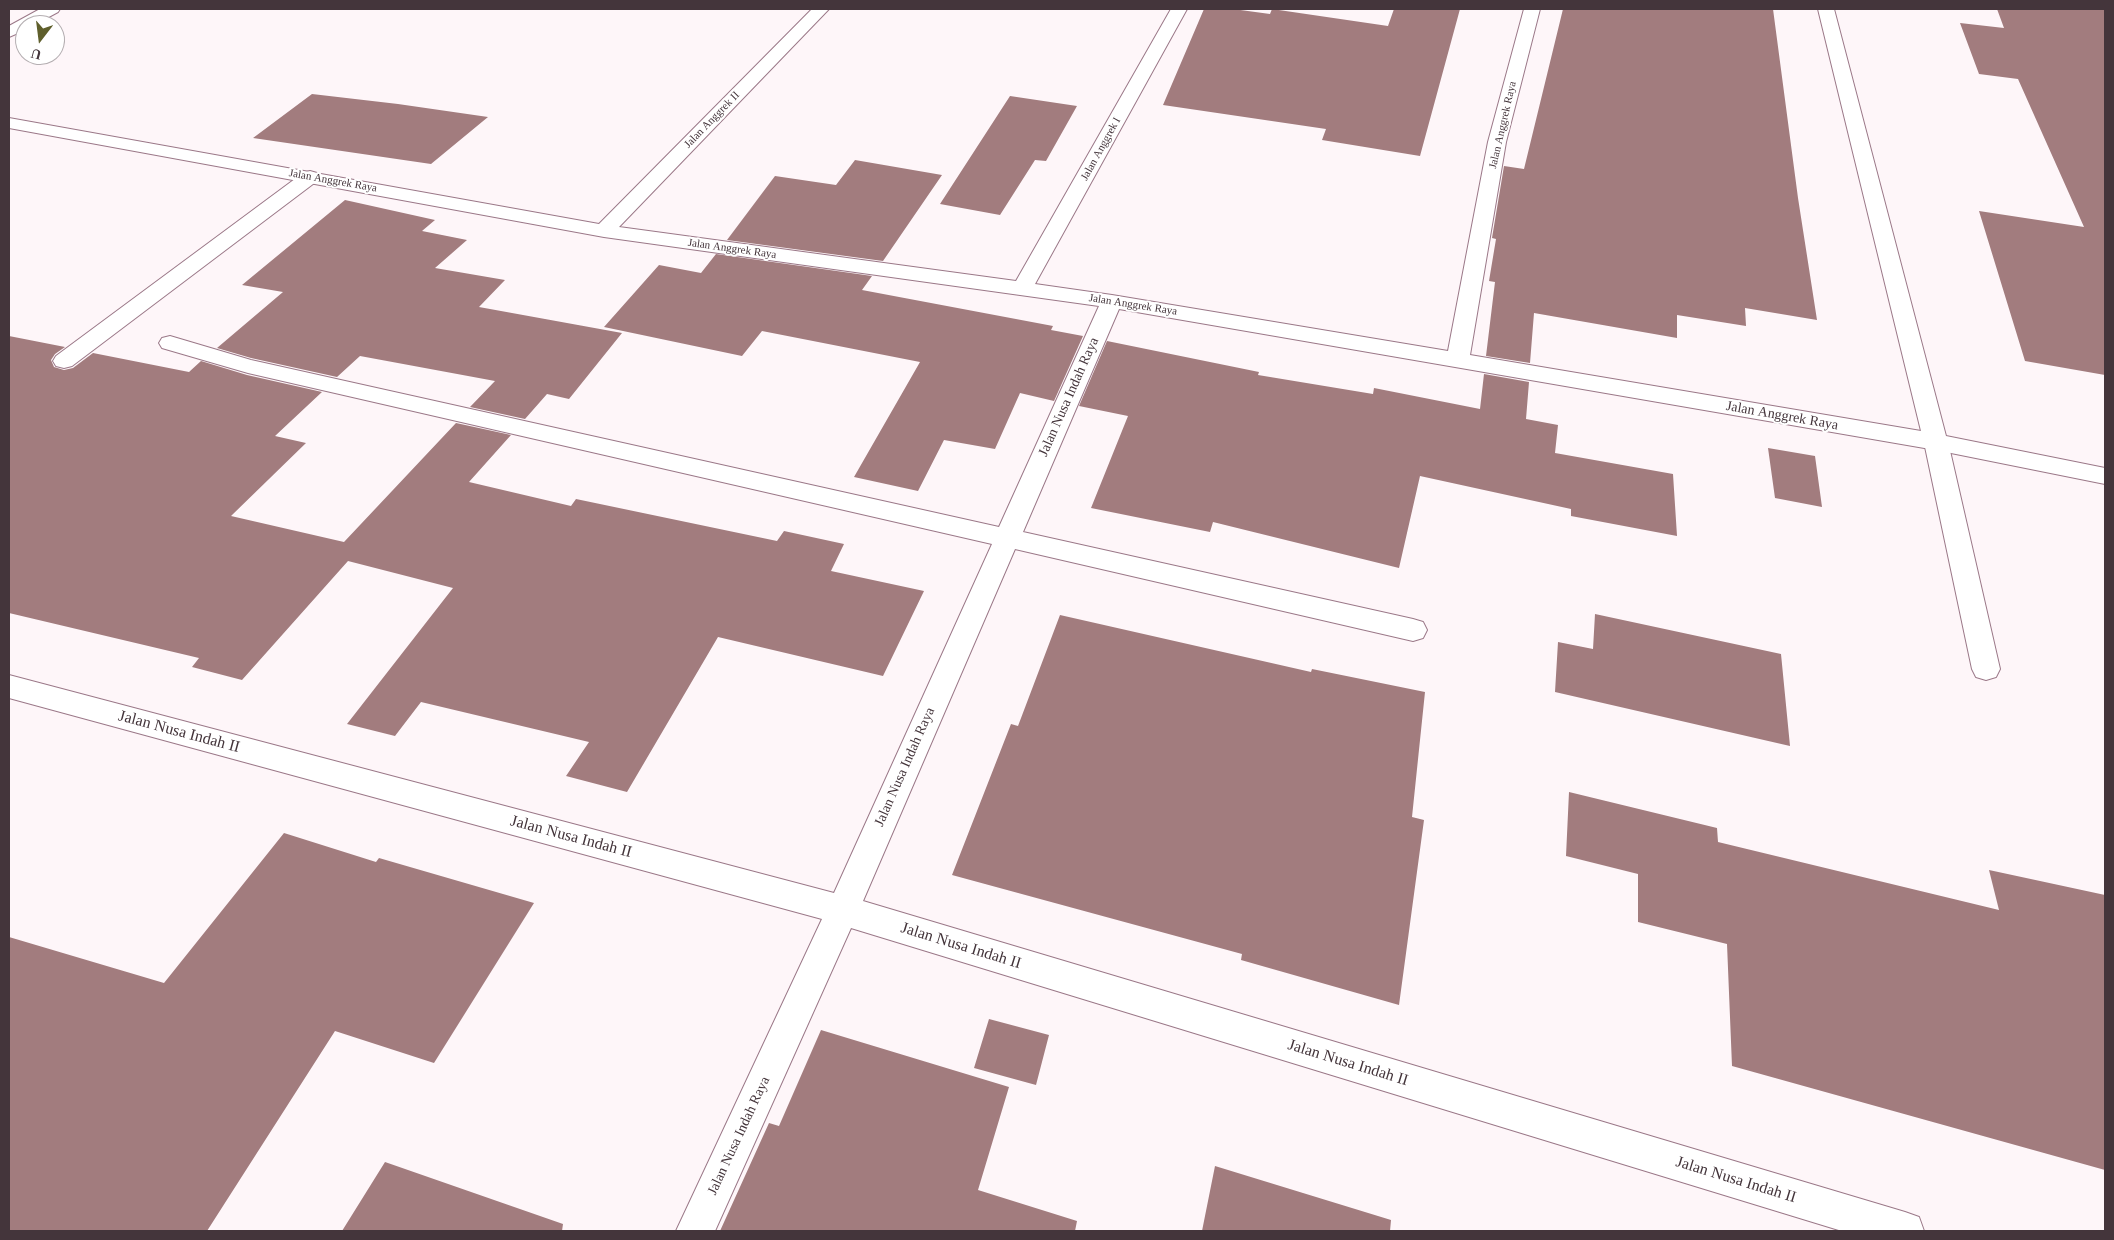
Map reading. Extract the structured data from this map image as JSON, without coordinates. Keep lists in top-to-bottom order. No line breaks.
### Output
{"streets":{"street":["Jalan Anggrek II","Jalan Anggrek Raya","Jalan Anggrek I","Jalan Nusa Indah Raya","Jalan Nusa Indah II"]},"crossings":[["Jalan Anggrek II","Jalan Anggrek Raya"],["Jalan Anggrek Raya","Jalan Anggrek I"],["Jalan Anggrek Raya","Jalan Nusa Indah Raya"],["Jalan Nusa Indah Raya","Jalan Nusa Indah II"]],"north":"bottom"}
